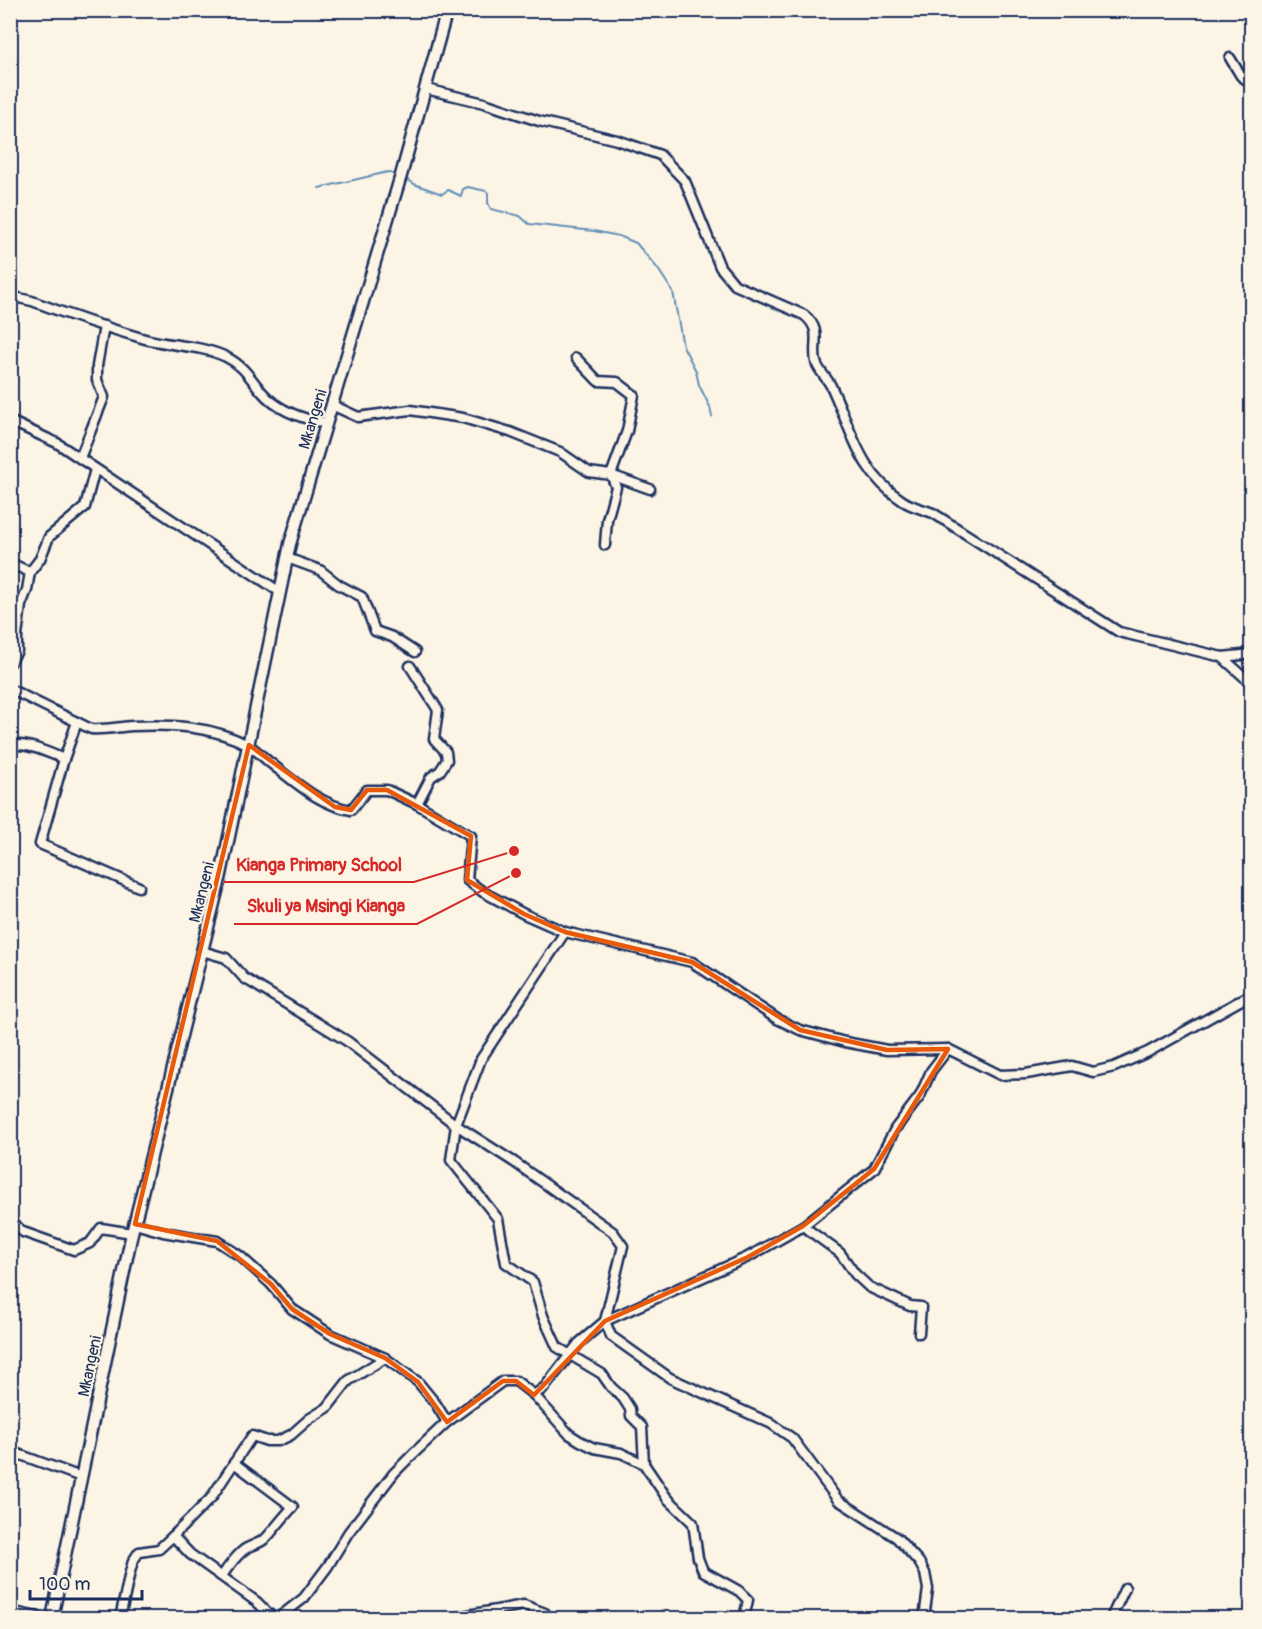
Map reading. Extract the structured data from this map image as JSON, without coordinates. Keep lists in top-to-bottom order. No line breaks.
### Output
{"streets":{"street":["Mkangeni"]},"places":["Kianga Primary School","Skuli ya Msingi Kianga"],"scale_bar":"100 m"}
